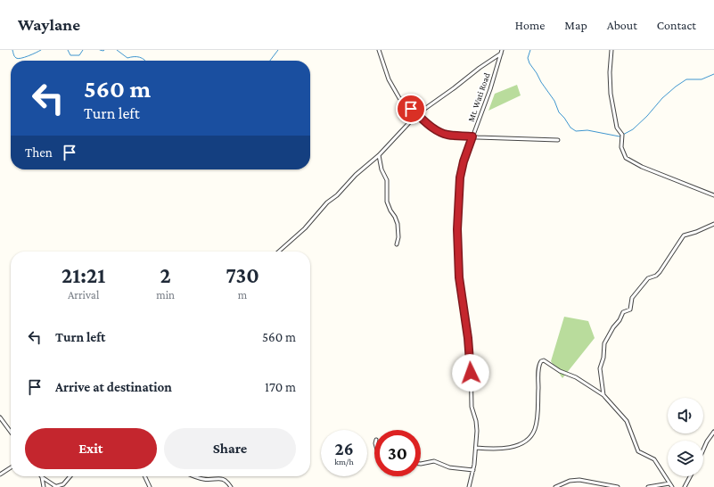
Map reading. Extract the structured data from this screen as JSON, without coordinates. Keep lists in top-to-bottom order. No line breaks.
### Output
{"streets":{"street":["Mt. Wati Road"]},"page":{"header":"Waylane","nav":["Home","Map","About","Contact"],"turn":["560 m","Turn left"],"then":"Then","eta":["21:21","Arrival","2","min","730","m"],"list":[{"name":"Turn left","value":"560 m"},{"name":"Arrive at destination","value":"170 m"}],"buttons":["Exit","Share"],"speed":"26 km/h","limit":"30"}}
